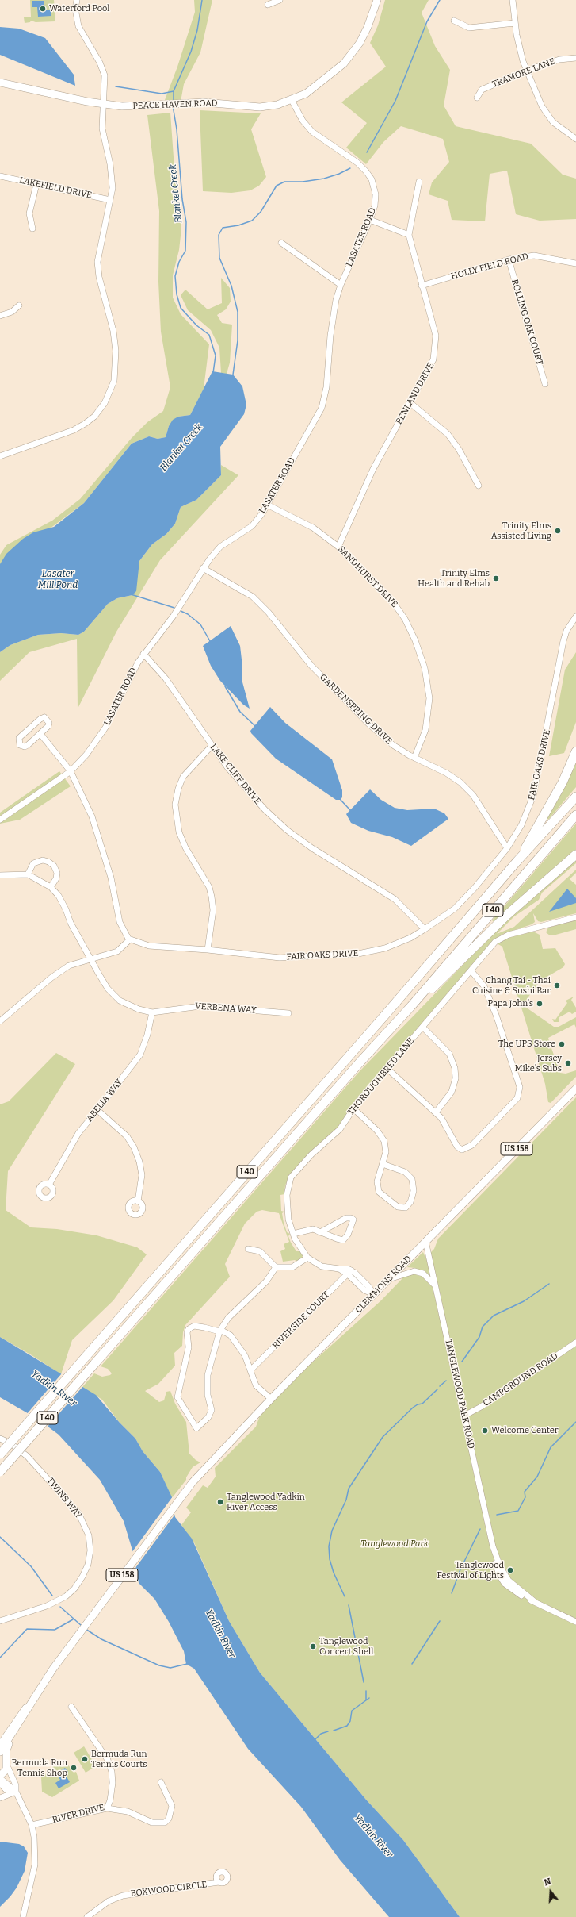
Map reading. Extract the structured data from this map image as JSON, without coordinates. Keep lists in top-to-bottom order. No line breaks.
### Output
{"streets":{"highway":["I 40"],"main road":["PEACE HAVEN ROAD","US 158","CLEMMONS ROAD"],"street":["TRAMORE LANE","LAKEFIELD DRIVE","LASATER ROAD","HOLLY FIELD ROAD","ROLLING OAK COURT","PENLAND DRIVE","SANDHURST DRIVE","GARDENSPRING DRIVE","FAIR OAKS DRIVE","LAKE CLIFF DRIVE","VERBENA WAY","THOROUGHBRED LANE","ABELIA WAY","RIVERSIDE COURT","CAMPGROUND ROAD","TANGLEWOOD PARK ROAD","TWINS WAY","RIVER DRIVE","BOXWOOD CIRCLE"]},"crossings":[["PEACE HAVEN ROAD","LASATER ROAD"],["LASATER ROAD","SANDHURST DRIVE"],["LASATER ROAD","GARDENSPRING DRIVE"],["LASATER ROAD","LAKE CLIFF DRIVE"],["HOLLY FIELD ROAD","ROLLING OAK COURT"],["HOLLY FIELD ROAD","PENLAND DRIVE"],["PENLAND DRIVE","SANDHURST DRIVE"],["SANDHURST DRIVE","GARDENSPRING DRIVE"],["GARDENSPRING DRIVE","FAIR OAKS DRIVE"],["FAIR OAKS DRIVE","LAKE CLIFF DRIVE"],["VERBENA WAY","ABELIA WAY"],["THOROUGHBRED LANE","RIVERSIDE COURT"],["US 158","CLEMMONS ROAD"],["CLEMMONS ROAD","TANGLEWOOD PARK ROAD"],["CAMPGROUND ROAD","TANGLEWOOD PARK ROAD"]],"water":["Blanket Creek","Lasater Mill Pond","Yadkin River"],"parks":["Tanglewood Park"],"places":["Waterford Pool","Trinity Elms Assisted Living","Trinity Elms Health and Rehab","Chang Tai - Thai Cuisine & Sushi Bar","Papa John's","The UPS Store","Jersey Mike's Subs","Welcome Center","Tanglewood Yadkin River Access","Tanglewood Festival of Lights","Tanglewood Concert Shell","Bermuda Run Tennis Courts","Bermuda Run Tennis Shop"],"north":"top"}
